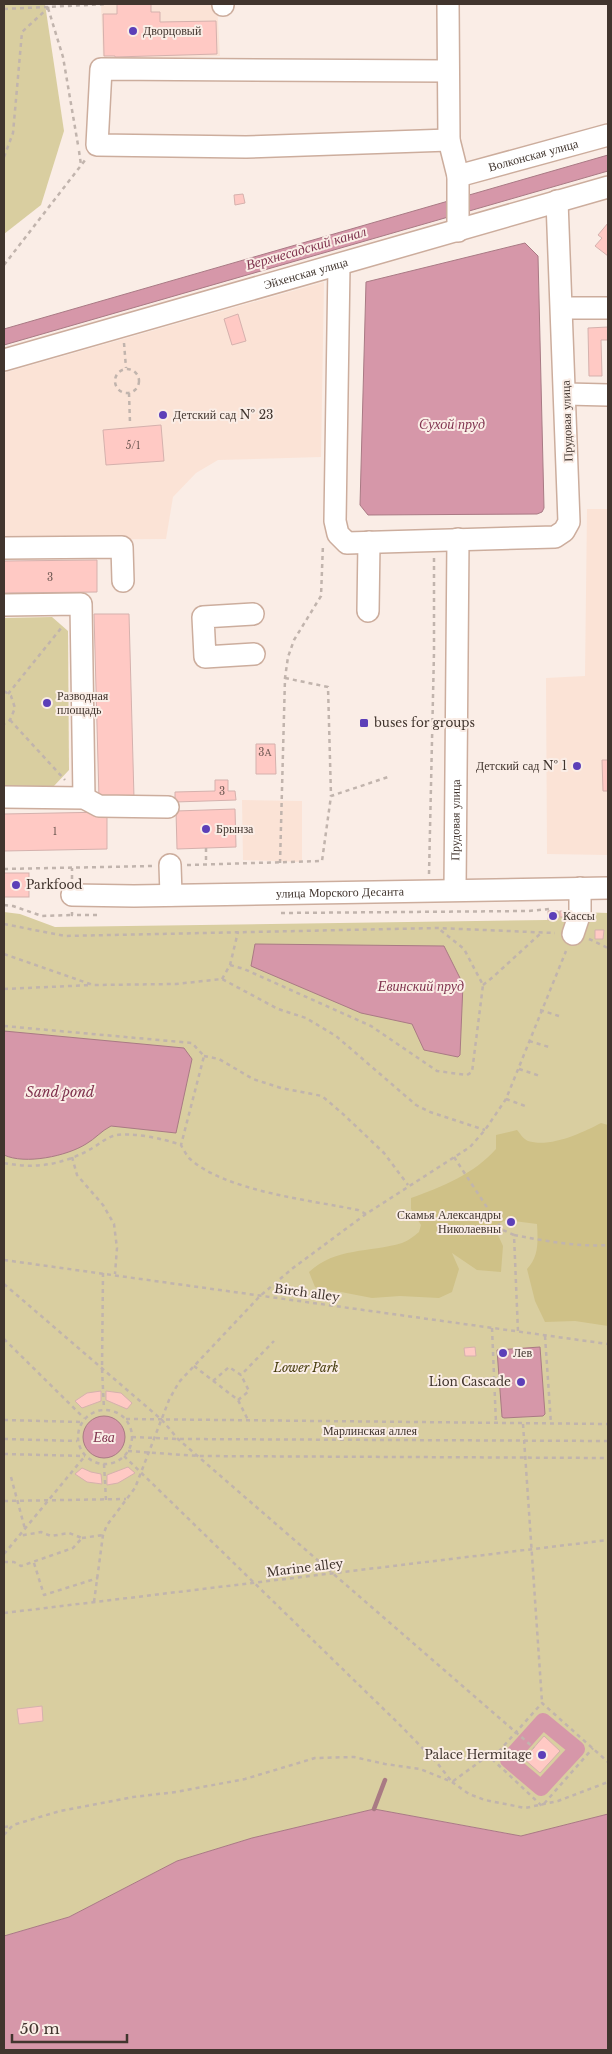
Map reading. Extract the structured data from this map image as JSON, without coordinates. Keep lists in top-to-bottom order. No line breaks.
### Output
{"streets":{"street":["Волконская улица","Эйхенская улица","Прудовая улица","улица Морского Десанта"],"path":["Birch alley","Марлинская аллея","Marine alley"]},"crossings":[["Эйхенская улица","Прудовая улица"],["Прудовая улица","улица Морского Десанта"]],"water":["Верхнесадский канал","Сухой пруд","Евинский пруд","Sand pond","Ева"],"parks":["Lower Park"],"places":{"other":["Дворцовый","Детский сад № 23","Разводная площадь","Детский сад № 1","Брынза","Parkfood","Кассы","Скамья Александры Николаевны","Лев","Lion Cascade","Palace Hermitage"],"transit":["buses for groups"]},"house_numbers":["5/1","3","3А","3","1"],"scale_bar":"50 m"}
